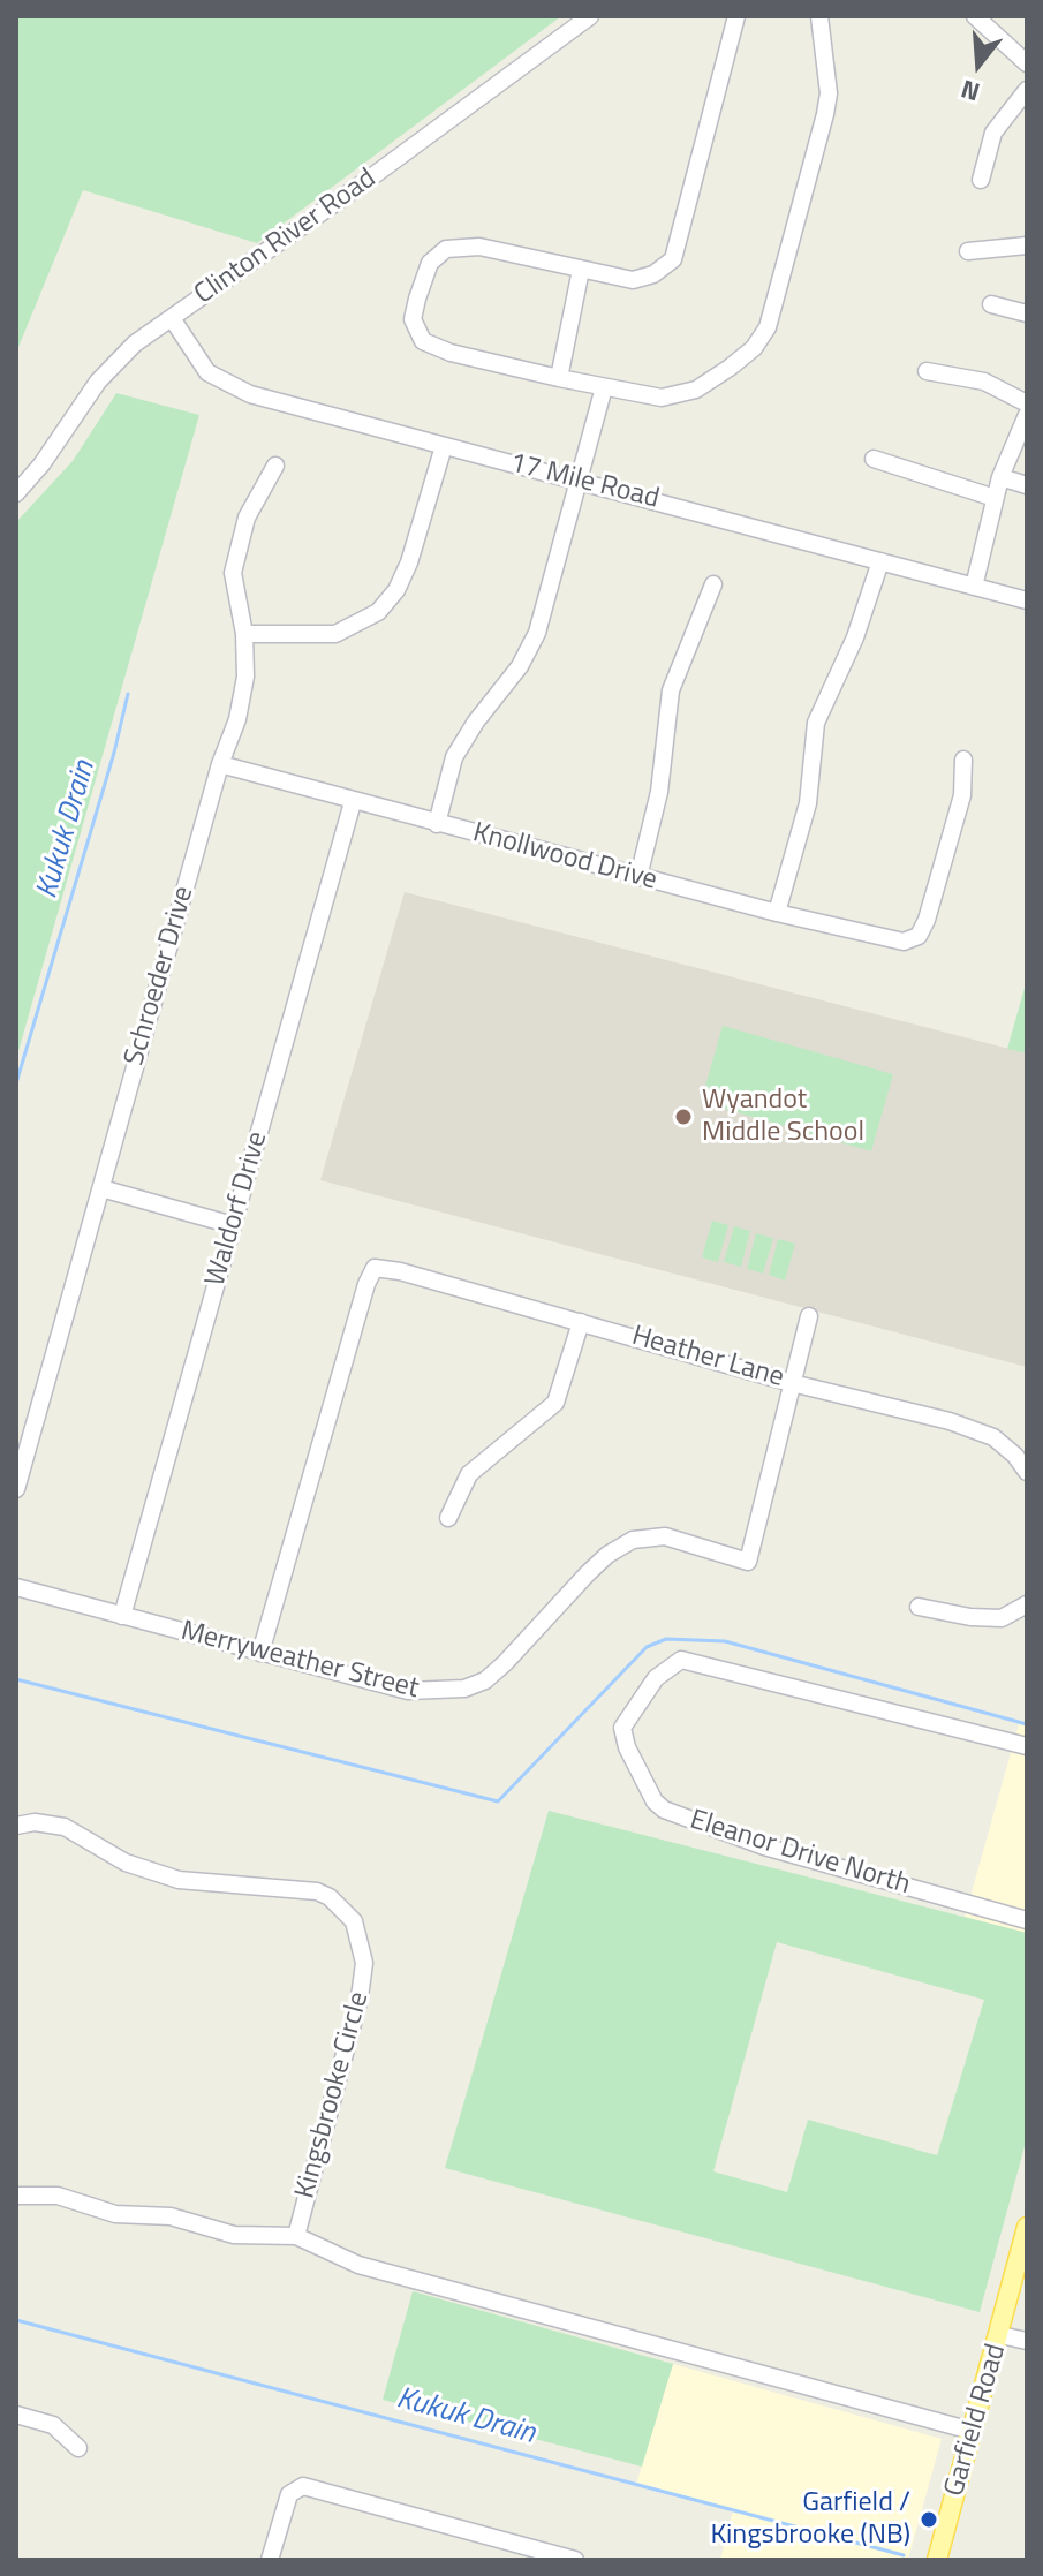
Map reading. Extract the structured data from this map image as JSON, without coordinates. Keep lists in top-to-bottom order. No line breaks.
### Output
{"streets":{"main road":["Garfield Road"],"street":["Clinton River Road","17 Mile Road","Knollwood Drive","Schroeder Drive","Waldorf Drive","Heather Lane","Merryweather Street","Eleanor Drive North","Kingsbrooke Circle"]},"crossings":[["Clinton River Road","17 Mile Road"],["Knollwood Drive","Schroeder Drive"],["Knollwood Drive","Waldorf Drive"],["Waldorf Drive","Merryweather Street"],["Heather Lane","Merryweather Street"]],"water":["Kukuk Drain"],"places":["Wyandot Middle School","Garfield / Kingsbrooke (NB)"],"north":"bottom"}
